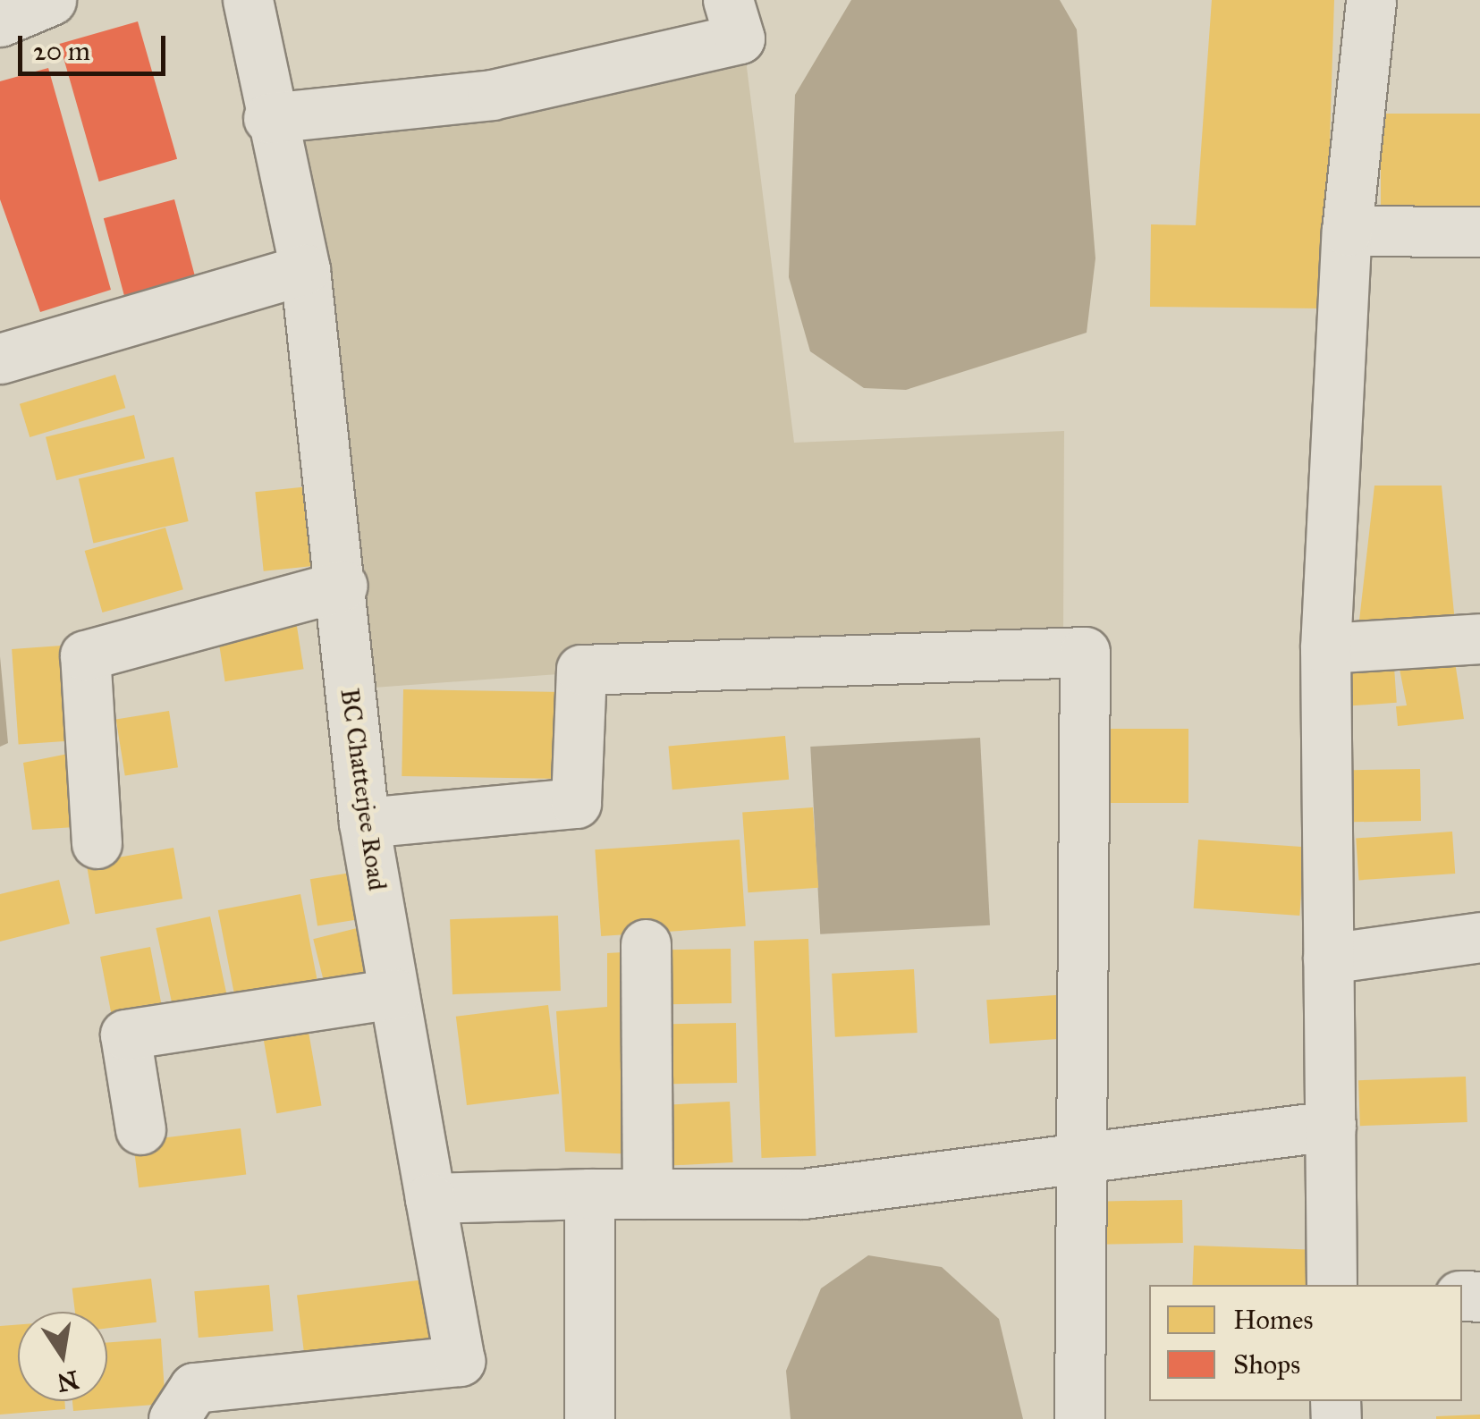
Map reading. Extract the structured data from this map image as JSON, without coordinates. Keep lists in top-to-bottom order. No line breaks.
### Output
{"streets":{"street":["BC Chatterjee Road"]},"legend":["Homes","Shops"],"scale_bar":"20 m","north":"bottom"}
